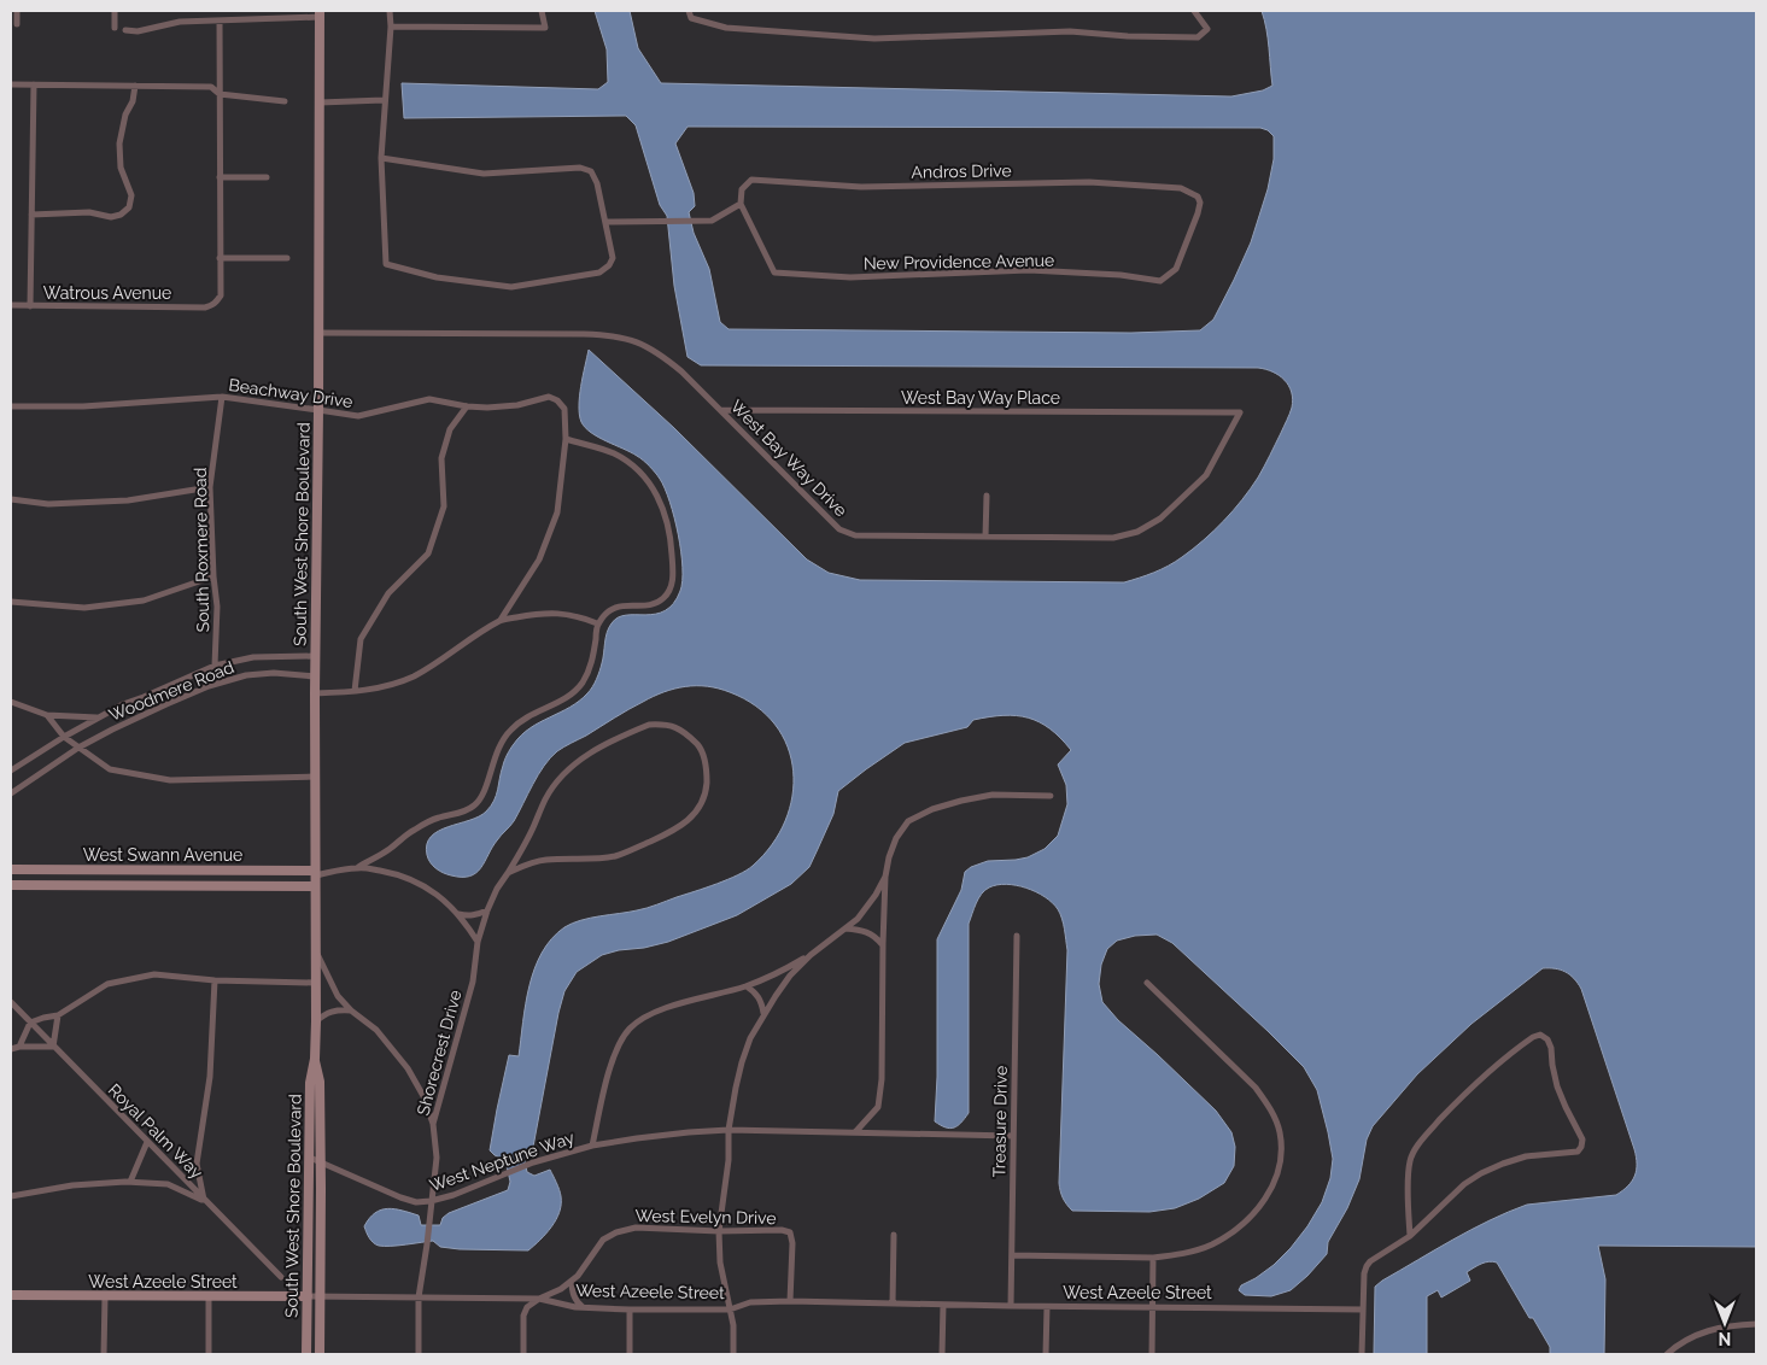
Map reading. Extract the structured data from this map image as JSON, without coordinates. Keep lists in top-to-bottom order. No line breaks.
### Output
{"streets":{"street":["Andros Drive","New Providence Avenue","Watrous Avenue","Beachway Drive","West Bay Way Place","West Bay Way Drive","South West Shore Boulevard","South Roxmere Road","Woodmere Road","West Swann Avenue","Shorecrest Drive","Treasure Drive","Royal Palm Way","West Neptune Way","West Evelyn Drive","West Azeele Street"]},"crossings":[["Andros Drive","New Providence Avenue"],["Beachway Drive","South West Shore Boulevard"],["Beachway Drive","South Roxmere Road"],["West Bay Way Place","West Bay Way Drive"],["West Bay Way Drive","South West Shore Boulevard"],["South West Shore Boulevard","Woodmere Road"],["South West Shore Boulevard","West Swann Avenue"],["South West Shore Boulevard","West Neptune Way"],["South West Shore Boulevard","West Azeele Street"],["South Roxmere Road","Woodmere Road"],["West Swann Avenue","Shorecrest Drive"],["Shorecrest Drive","West Neptune Way"],["Shorecrest Drive","West Azeele Street"],["Treasure Drive","West Neptune Way"],["Treasure Drive","West Azeele Street"],["West Evelyn Drive","West Azeele Street"]],"north":"bottom"}
